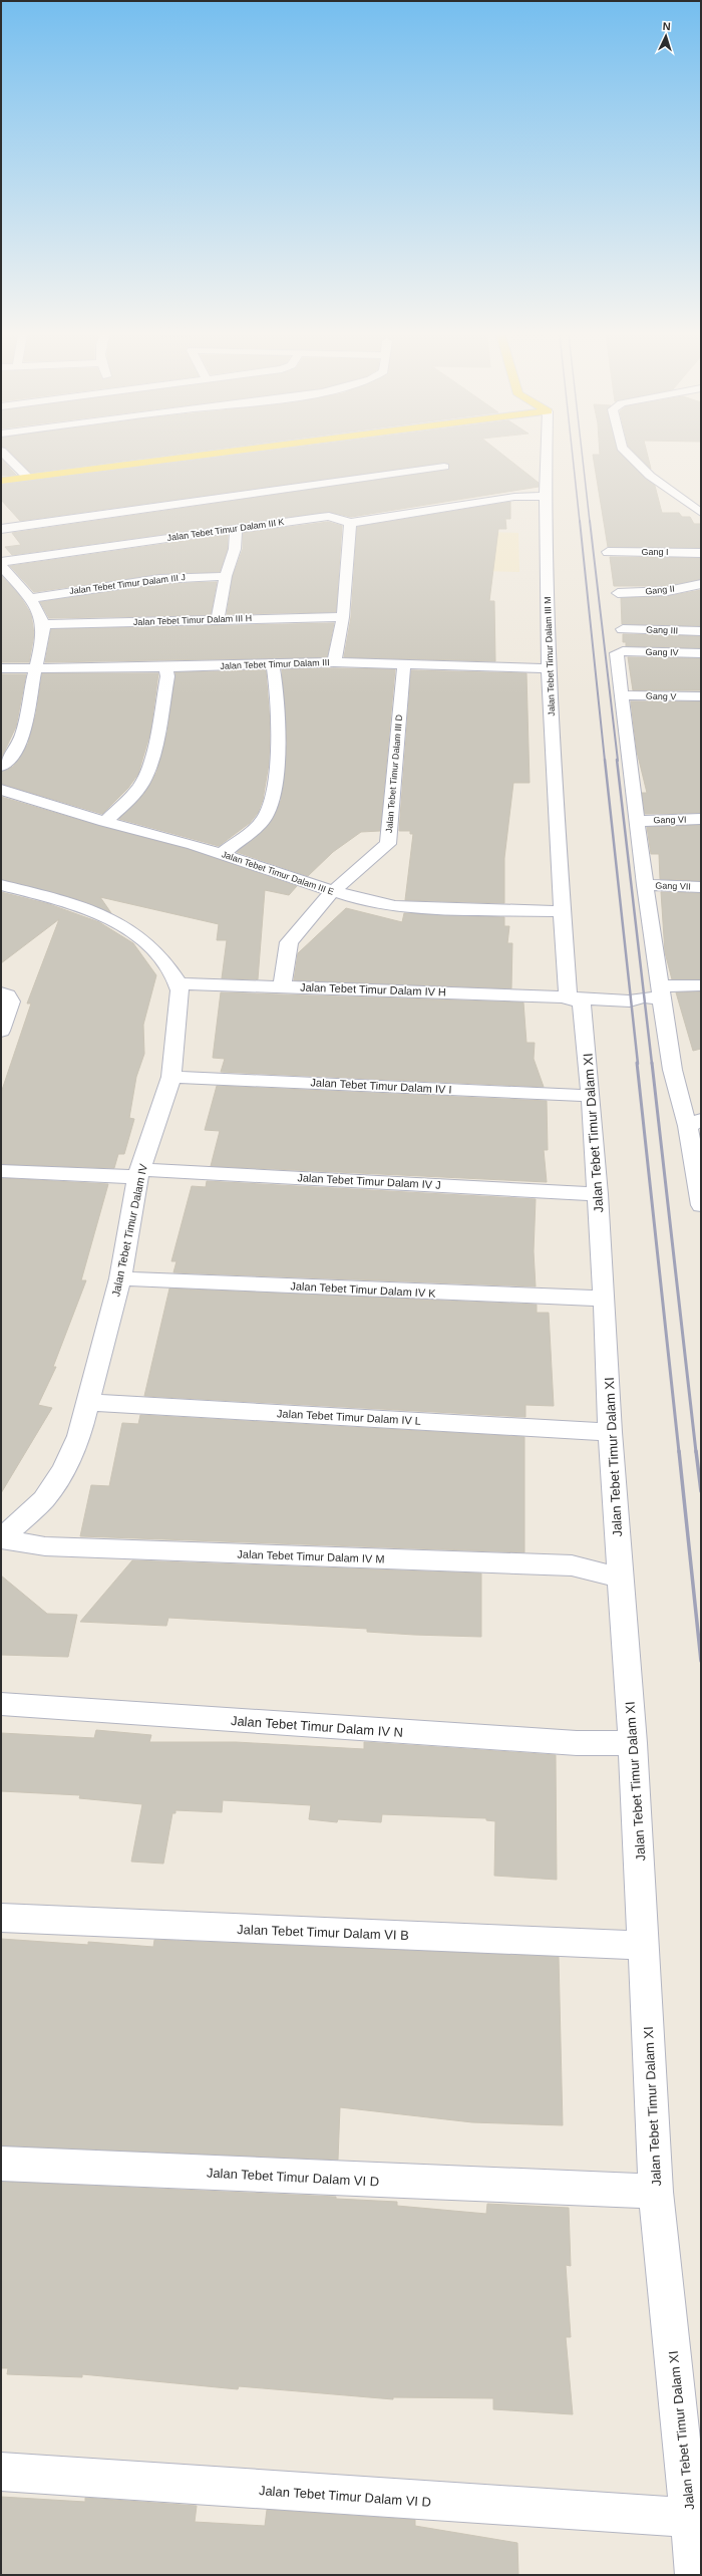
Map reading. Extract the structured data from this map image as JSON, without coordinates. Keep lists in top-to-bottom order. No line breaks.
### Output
{"streets":{"street":["Jalan Tebet Timur Dalam III K","Gang I","Jalan Tebet Timur Dalam III J","Gang II","Jalan Tebet Timur Dalam III H","Gang III","Gang IV","Jalan Tebet Timur Dalam III M","Jalan Tebet Timur Dalam III","Gang V","Jalan Tebet Timur Dalam III D","Gang VI","Jalan Tebet Timur Dalam III E","Gang VII","Jalan Tebet Timur Dalam IV H","Jalan Tebet Timur Dalam IV I","Jalan Tebet Timur Dalam XI","Jalan Tebet Timur Dalam IV J","Jalan Tebet Timur Dalam IV","Jalan Tebet Timur Dalam IV K","Jalan Tebet Timur Dalam IV L","Jalan Tebet Timur Dalam IV M","Jalan Tebet Timur Dalam IV N","Jalan Tebet Timur Dalam VI B","Jalan Tebet Timur Dalam VI D"]},"crossings":[["Jalan Tebet Timur Dalam III K","Jalan Tebet Timur Dalam III M"],["Gang IV","Gang V"],["Jalan Tebet Timur Dalam III M","Jalan Tebet Timur Dalam III"],["Jalan Tebet Timur Dalam III M","Jalan Tebet Timur Dalam III E"],["Jalan Tebet Timur Dalam III M","Jalan Tebet Timur Dalam IV H"],["Jalan Tebet Timur Dalam III M","Jalan Tebet Timur Dalam XI"],["Jalan Tebet Timur Dalam III","Jalan Tebet Timur Dalam III D"],["Jalan Tebet Timur Dalam III D","Jalan Tebet Timur Dalam III E"],["Jalan Tebet Timur Dalam III D","Jalan Tebet Timur Dalam IV H"],["Jalan Tebet Timur Dalam IV H","Jalan Tebet Timur Dalam XI"],["Jalan Tebet Timur Dalam IV H","Jalan Tebet Timur Dalam IV"],["Jalan Tebet Timur Dalam IV I","Jalan Tebet Timur Dalam XI"],["Jalan Tebet Timur Dalam IV I","Jalan Tebet Timur Dalam IV"],["Jalan Tebet Timur Dalam XI","Jalan Tebet Timur Dalam IV J"],["Jalan Tebet Timur Dalam XI","Jalan Tebet Timur Dalam IV K"],["Jalan Tebet Timur Dalam XI","Jalan Tebet Timur Dalam IV L"],["Jalan Tebet Timur Dalam XI","Jalan Tebet Timur Dalam IV M"],["Jalan Tebet Timur Dalam XI","Jalan Tebet Timur Dalam IV N"],["Jalan Tebet Timur Dalam XI","Jalan Tebet Timur Dalam VI B"],["Jalan Tebet Timur Dalam XI","Jalan Tebet Timur Dalam VI D"],["Jalan Tebet Timur Dalam IV J","Jalan Tebet Timur Dalam IV"],["Jalan Tebet Timur Dalam IV","Jalan Tebet Timur Dalam IV K"],["Jalan Tebet Timur Dalam IV","Jalan Tebet Timur Dalam IV L"],["Jalan Tebet Timur Dalam IV","Jalan Tebet Timur Dalam IV M"]],"north":"top"}
